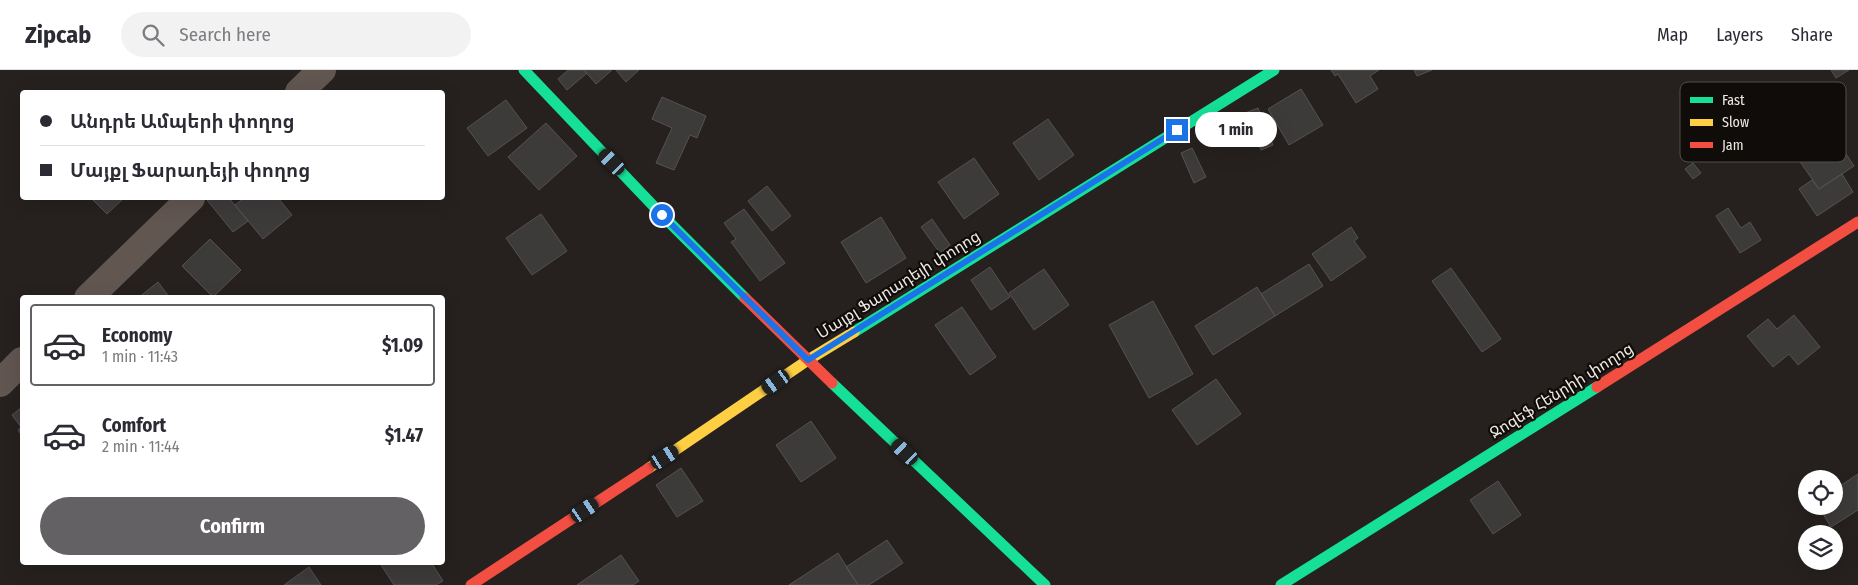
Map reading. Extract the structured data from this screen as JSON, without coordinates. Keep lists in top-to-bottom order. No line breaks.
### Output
{"streets":{"street":["Մայքլ Ֆարադեյի փողոց","Ջոզեֆ Հենրիի փողոց"]},"legend":["Fast","Slow","Jam"],"page":{"header":"Zipcab","search":"Search here","nav":["Map","Layers","Share"],"banner":["Անդրե Ամպերի փողոց","Մայքլ Ֆարադեյի փողոց"],"bubble":"1 min","list":[{"name":"Economy","note":"1 min · 11:43","value":"$1.09"},{"name":"Comfort","note":"2 min · 11:44","value":"$1.47"}],"buttons":"Confirm"}}
